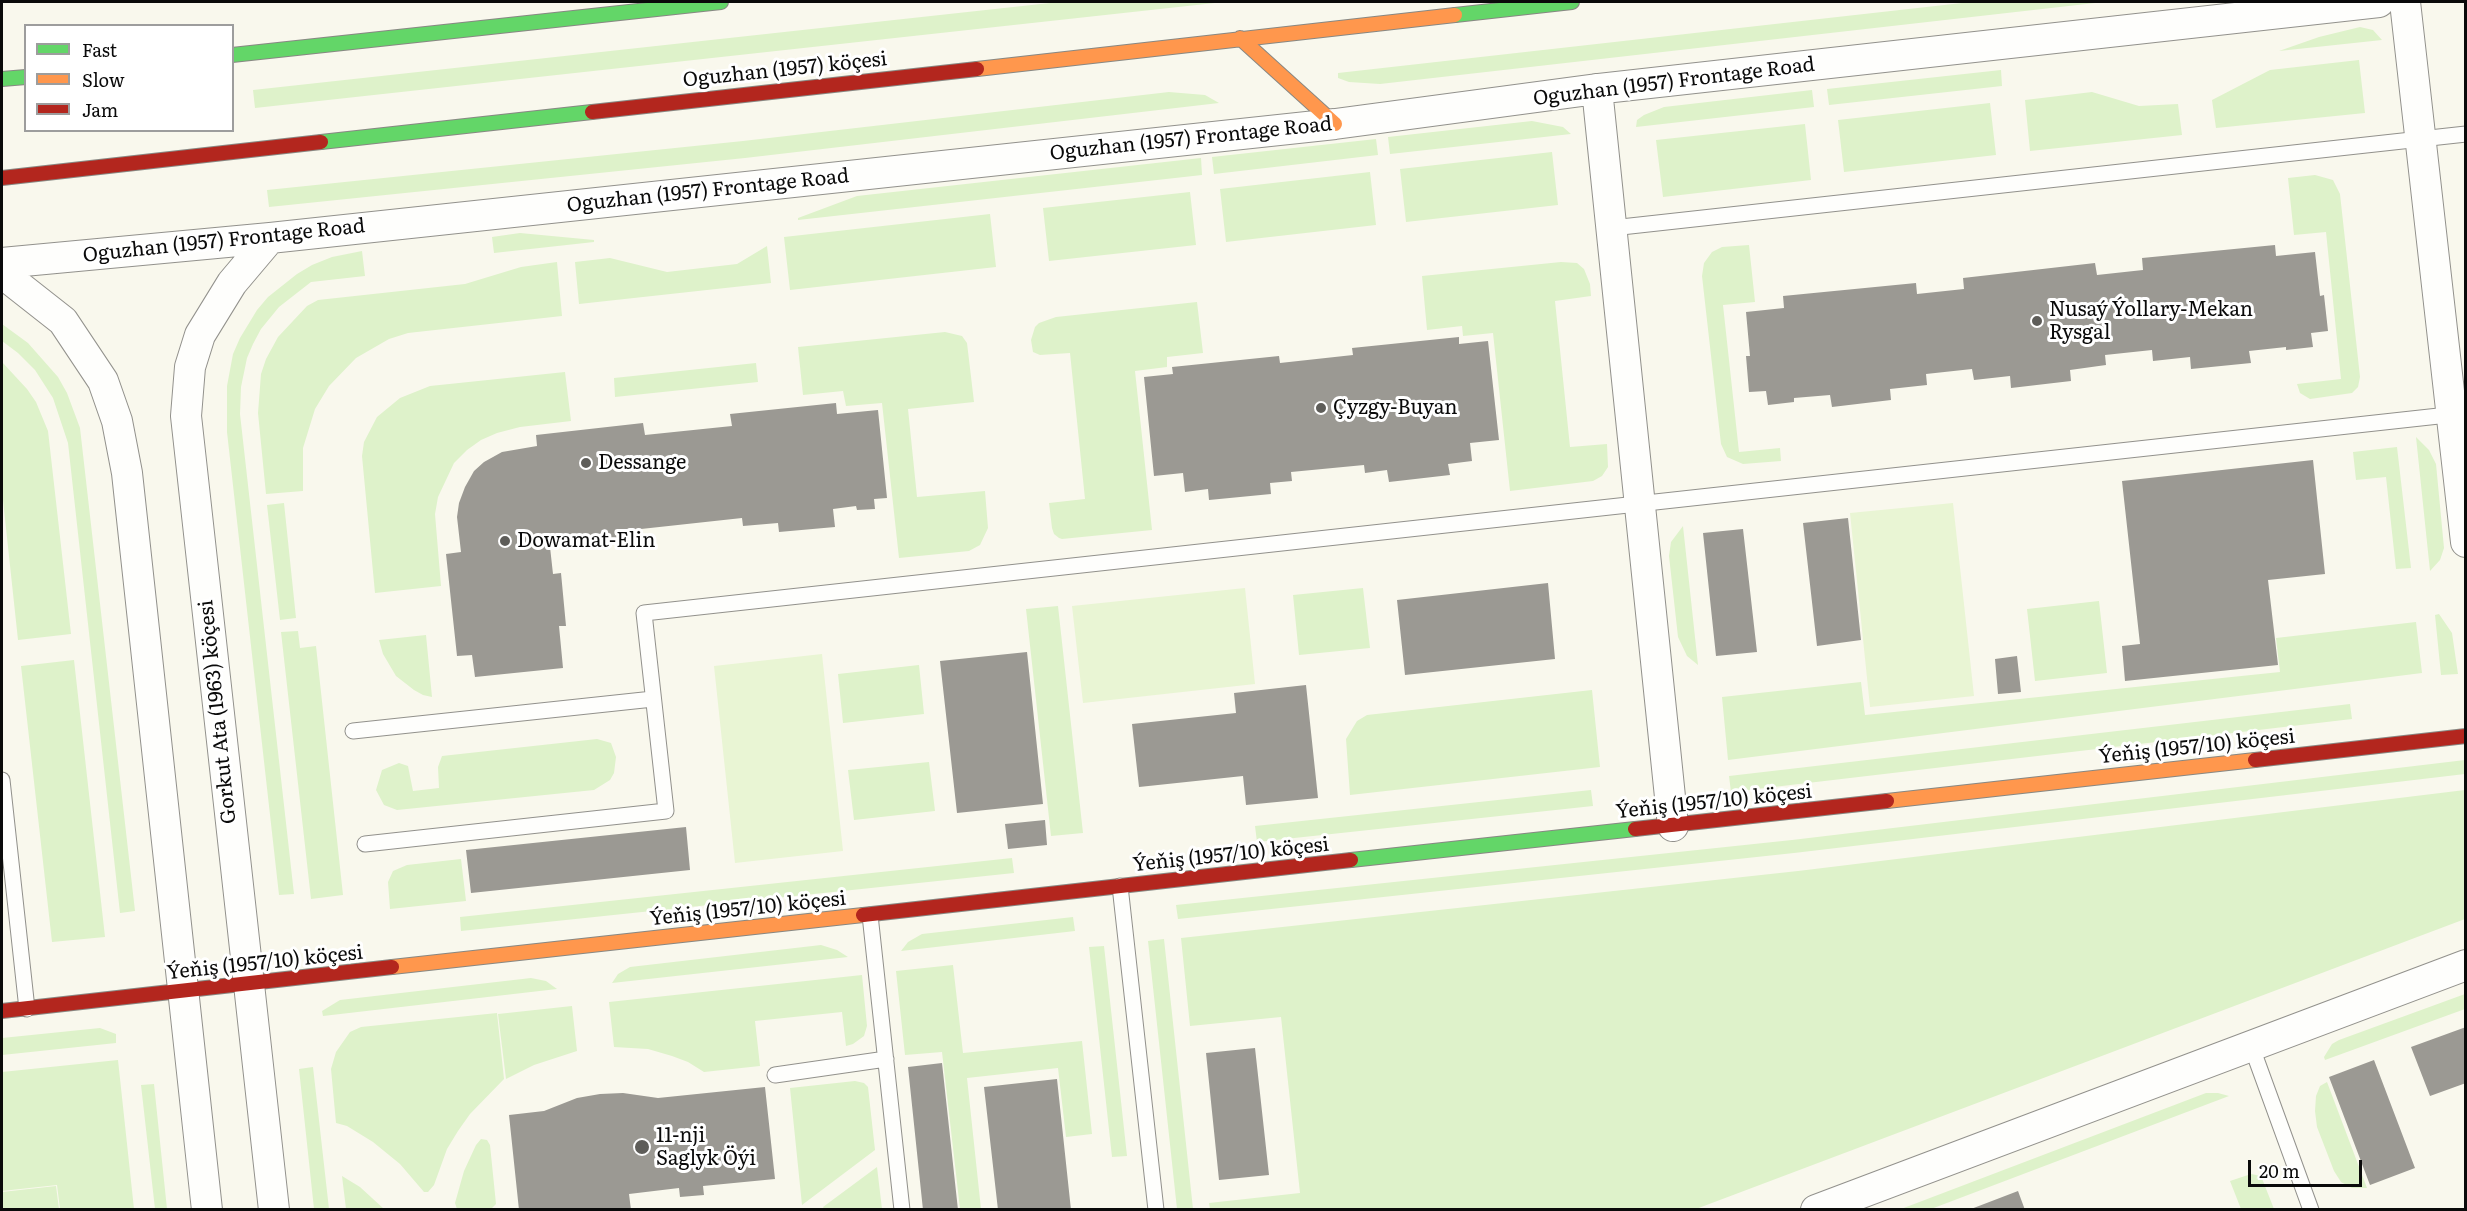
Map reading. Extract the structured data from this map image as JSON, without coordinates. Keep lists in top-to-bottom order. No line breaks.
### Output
{"streets":{"street":["Oguzhan (1957) köçesi","Oguzhan (1957) Frontage Road","Gorkut Ata (1963) köçesi","Ýeňiş (1957/10) köçesi"]},"crossings":[["Oguzhan (1957) Frontage Road","Gorkut Ata (1963) köçesi"],["Gorkut Ata (1963) köçesi","Ýeňiş (1957/10) köçesi"]],"places":["Nusaý Ýollary-Mekan Rysgal","Çyzgy-Buyan","Dessange","Dowamat-Elin","11-nji Saglyk Öýi"],"legend":["Fast","Slow","Jam"],"scale_bar":"20 m"}
